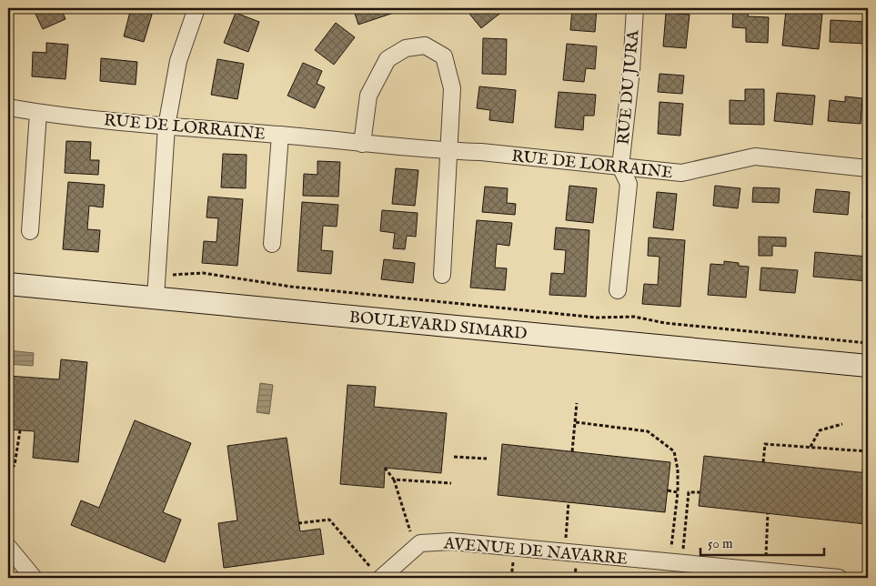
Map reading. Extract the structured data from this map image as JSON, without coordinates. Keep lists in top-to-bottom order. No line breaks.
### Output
{"streets":{"main road":["BOULEVARD SIMARD"],"street":["RUE DU JURA","RUE DE LORRAINE","AVENUE DE NAVARRE"]},"crossings":[["RUE DU JURA","RUE DE LORRAINE"]],"scale_bar":"50 m"}
